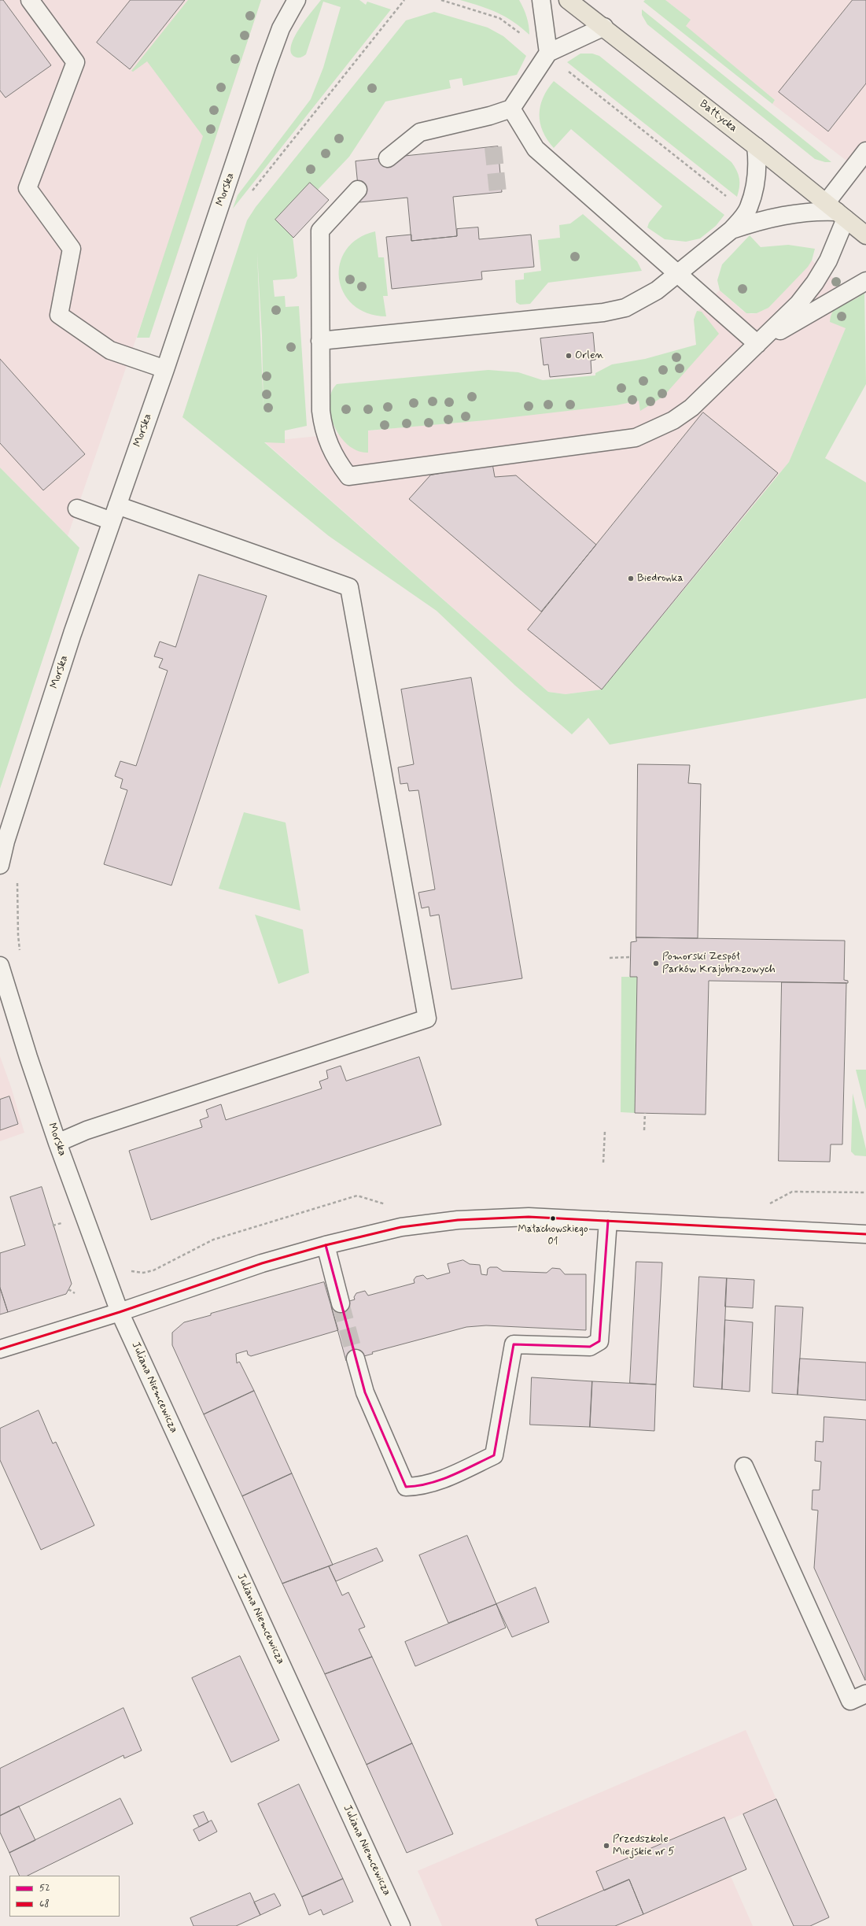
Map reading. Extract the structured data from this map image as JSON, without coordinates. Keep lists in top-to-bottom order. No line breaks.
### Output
{"streets":{"main road":["Bałtycka"],"street":["Morska","Juliana Niemcewicza"]},"crossings":[["Morska","Juliana Niemcewicza"]],"places":["Orlen","Biedronka","Pomorski Zespół Parków Krajobrazowych","Małachowskiego 01","Przedszkole Miejskie nr 5"],"lines":["transit line 68","transit line 52"],"legend":["52","68"]}
